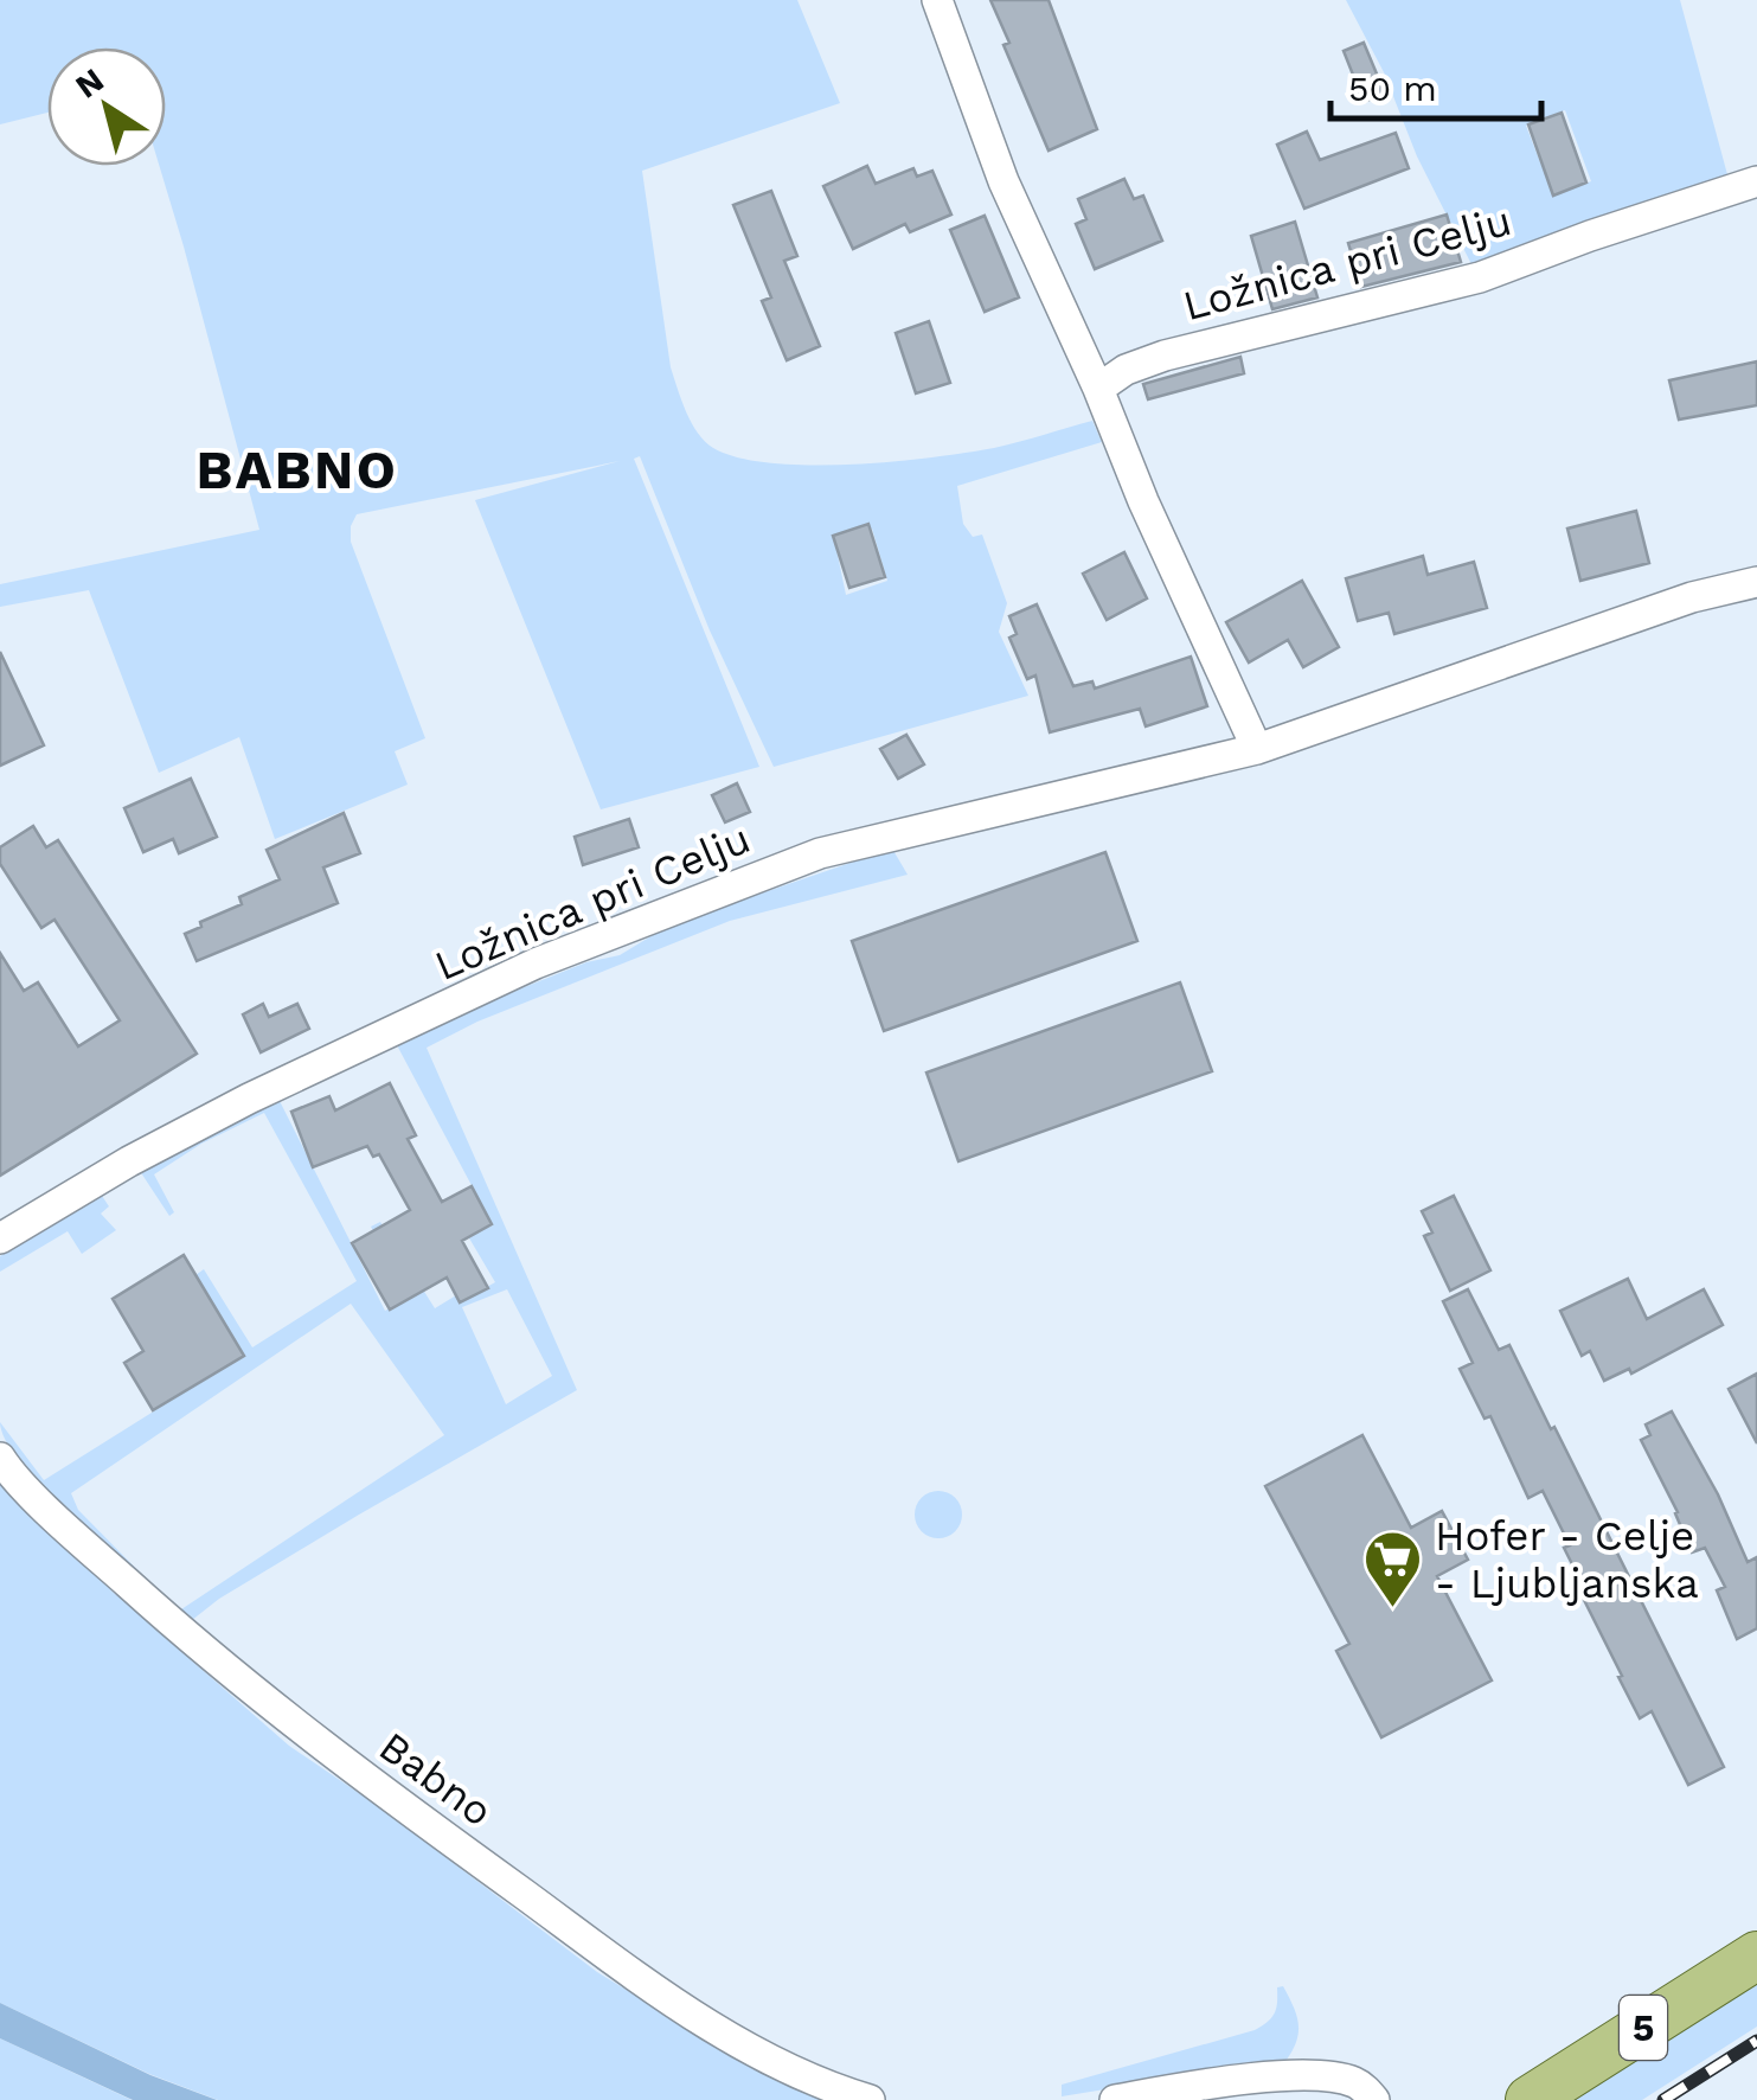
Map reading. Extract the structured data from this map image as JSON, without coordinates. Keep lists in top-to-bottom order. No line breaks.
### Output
{"streets":{"main road":["5"],"street":["Ložnica pri Celju","Babno"]},"districts":["BABNO"],"places":{"supermarket":["Hofer - Celje - Ljubljanska"]},"scale_bar":"50 m","north":"top left"}
